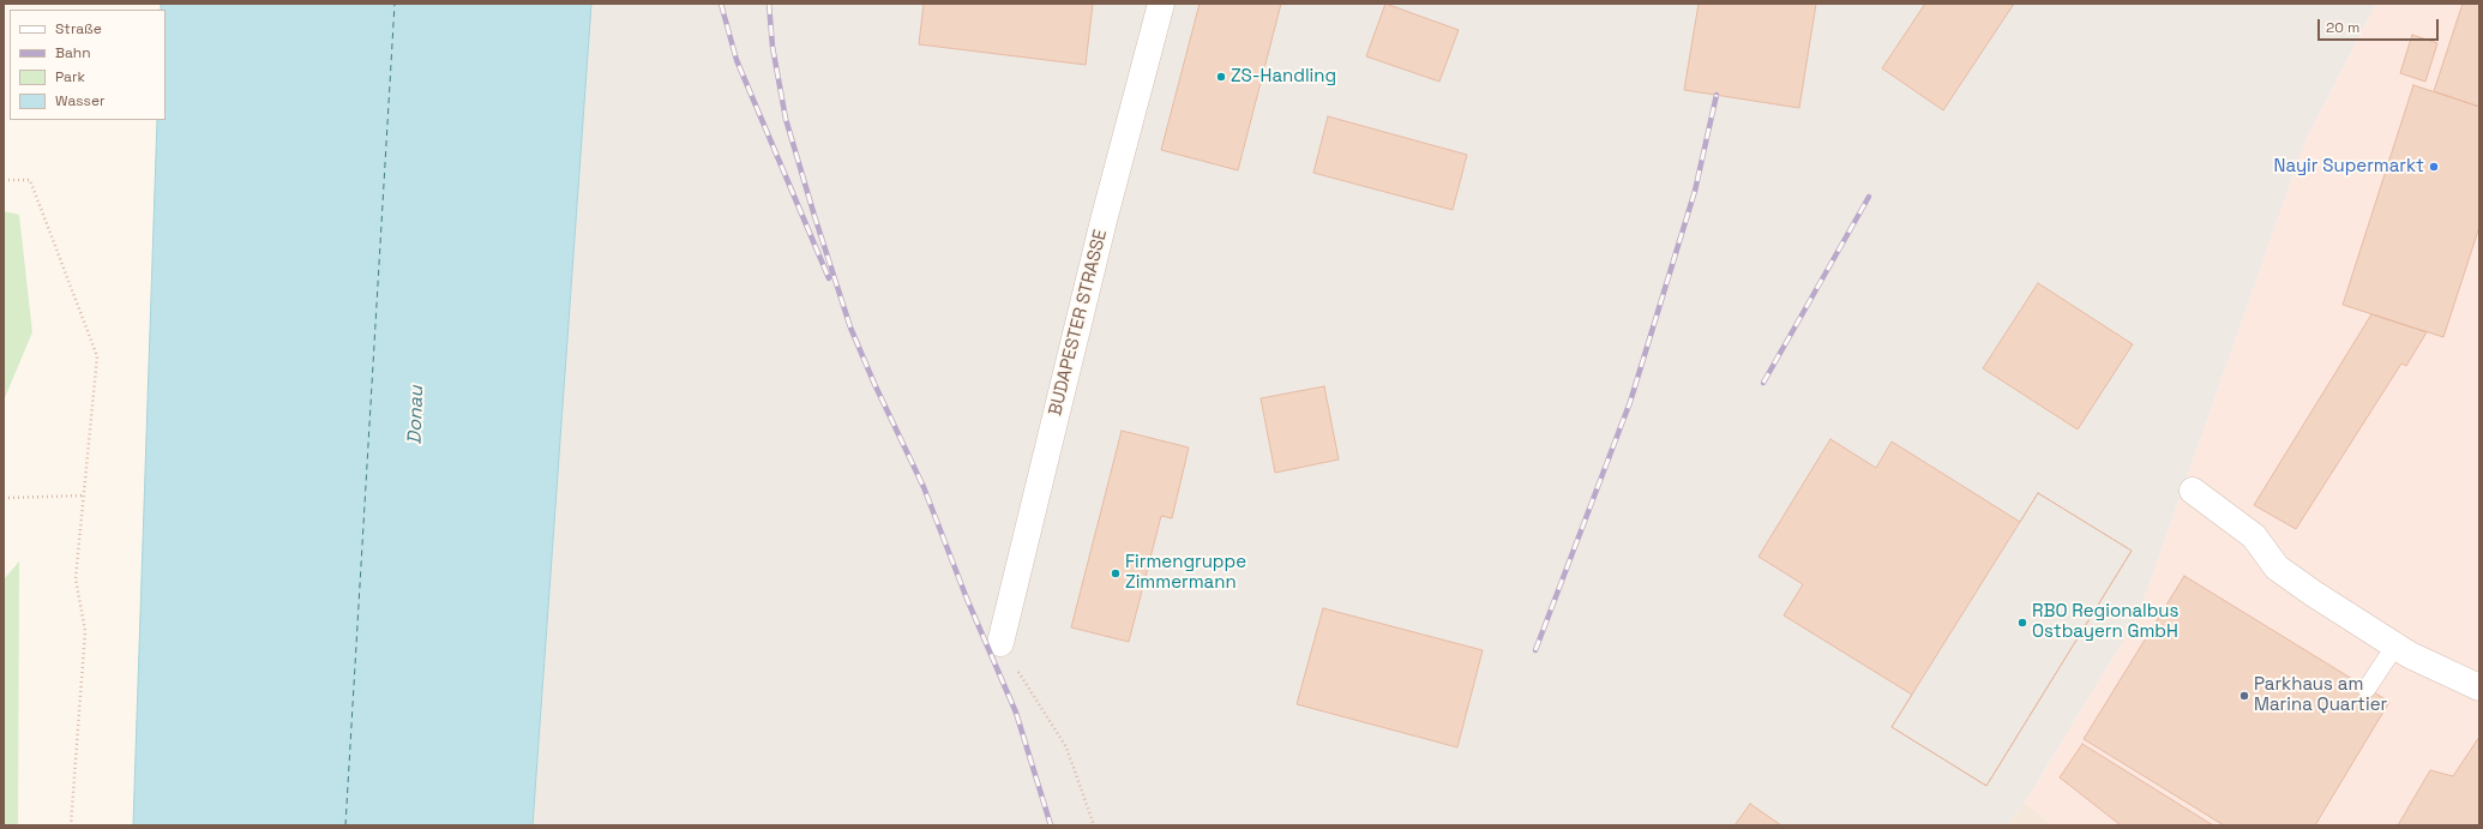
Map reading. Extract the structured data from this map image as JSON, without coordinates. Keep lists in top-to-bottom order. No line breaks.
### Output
{"streets":{"street":["BUDAPESTER STRASSE"]},"water":["Donau"],"places":["ZS-Handling","Nayir Supermarkt","Firmengruppe Zimmermann","RBO Regionalbus Ostbayern GmbH","Parkhaus am Marina Quartier"],"legend":["Straße","Bahn","Park","Wasser"],"scale_bar":"20 m"}
